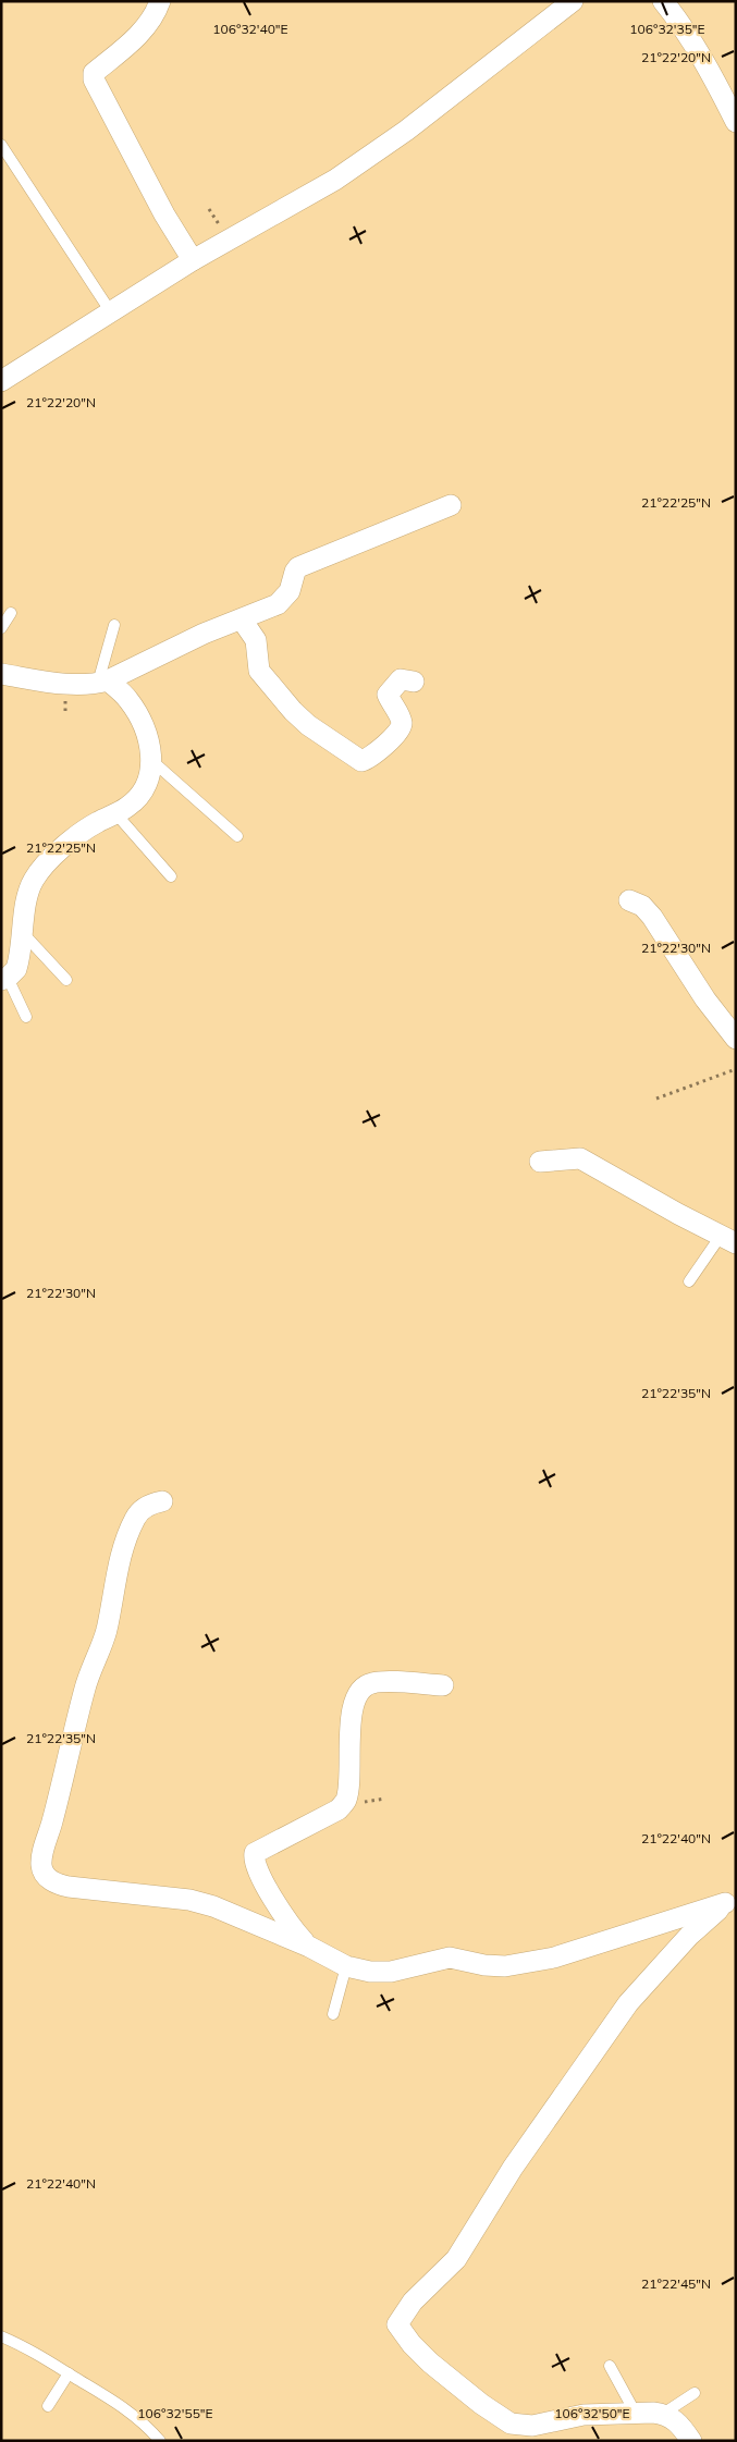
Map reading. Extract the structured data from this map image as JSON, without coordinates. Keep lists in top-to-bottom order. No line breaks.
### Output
{"coordinates":["106°32'40\"E","106°32'35\"E","21°22'20\"N","21°22'25\"N","21°22'30\"N","21°22'35\"N","21°22'40\"N","21°22'45\"N","106°32'55\"E","106°32'50\"E"]}
